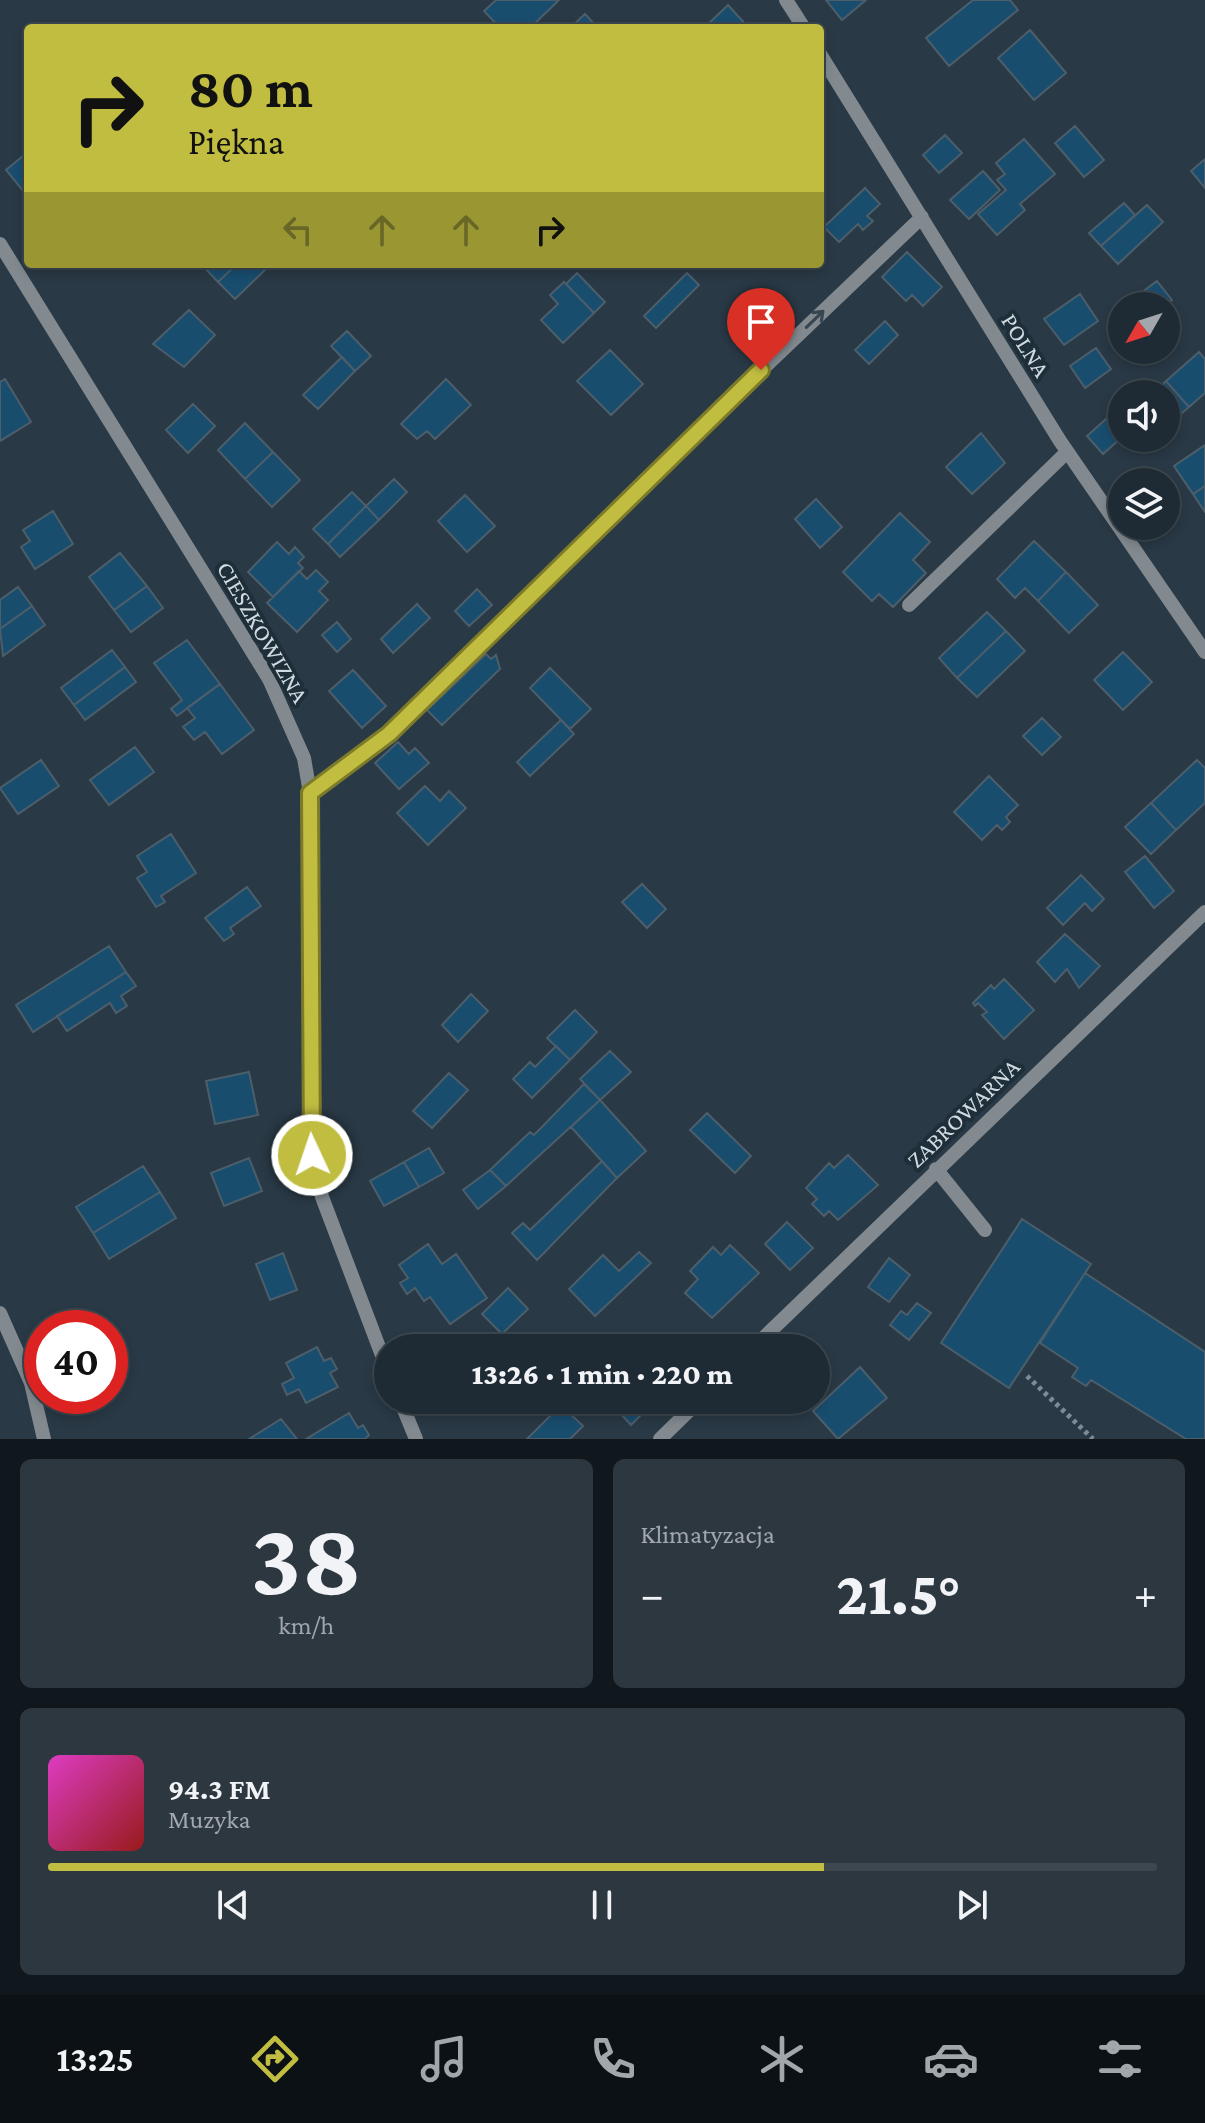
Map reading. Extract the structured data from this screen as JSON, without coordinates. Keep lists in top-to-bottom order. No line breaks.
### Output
{"streets":{"street":["POLNA","CIESZKOWIZNA","ZABROWARNA"]},"north":"bottom left","page":{"turn":["80 m","Piękna"],"limit":"40","trip":"13:26 · 1 min · 220 m","tile":[["38","km/h"],"Klimatyzacja"],"heat":["−","21.5°","+"],"song":["94.3 FM","Muzyka"],"tabs":"13:25"}}
